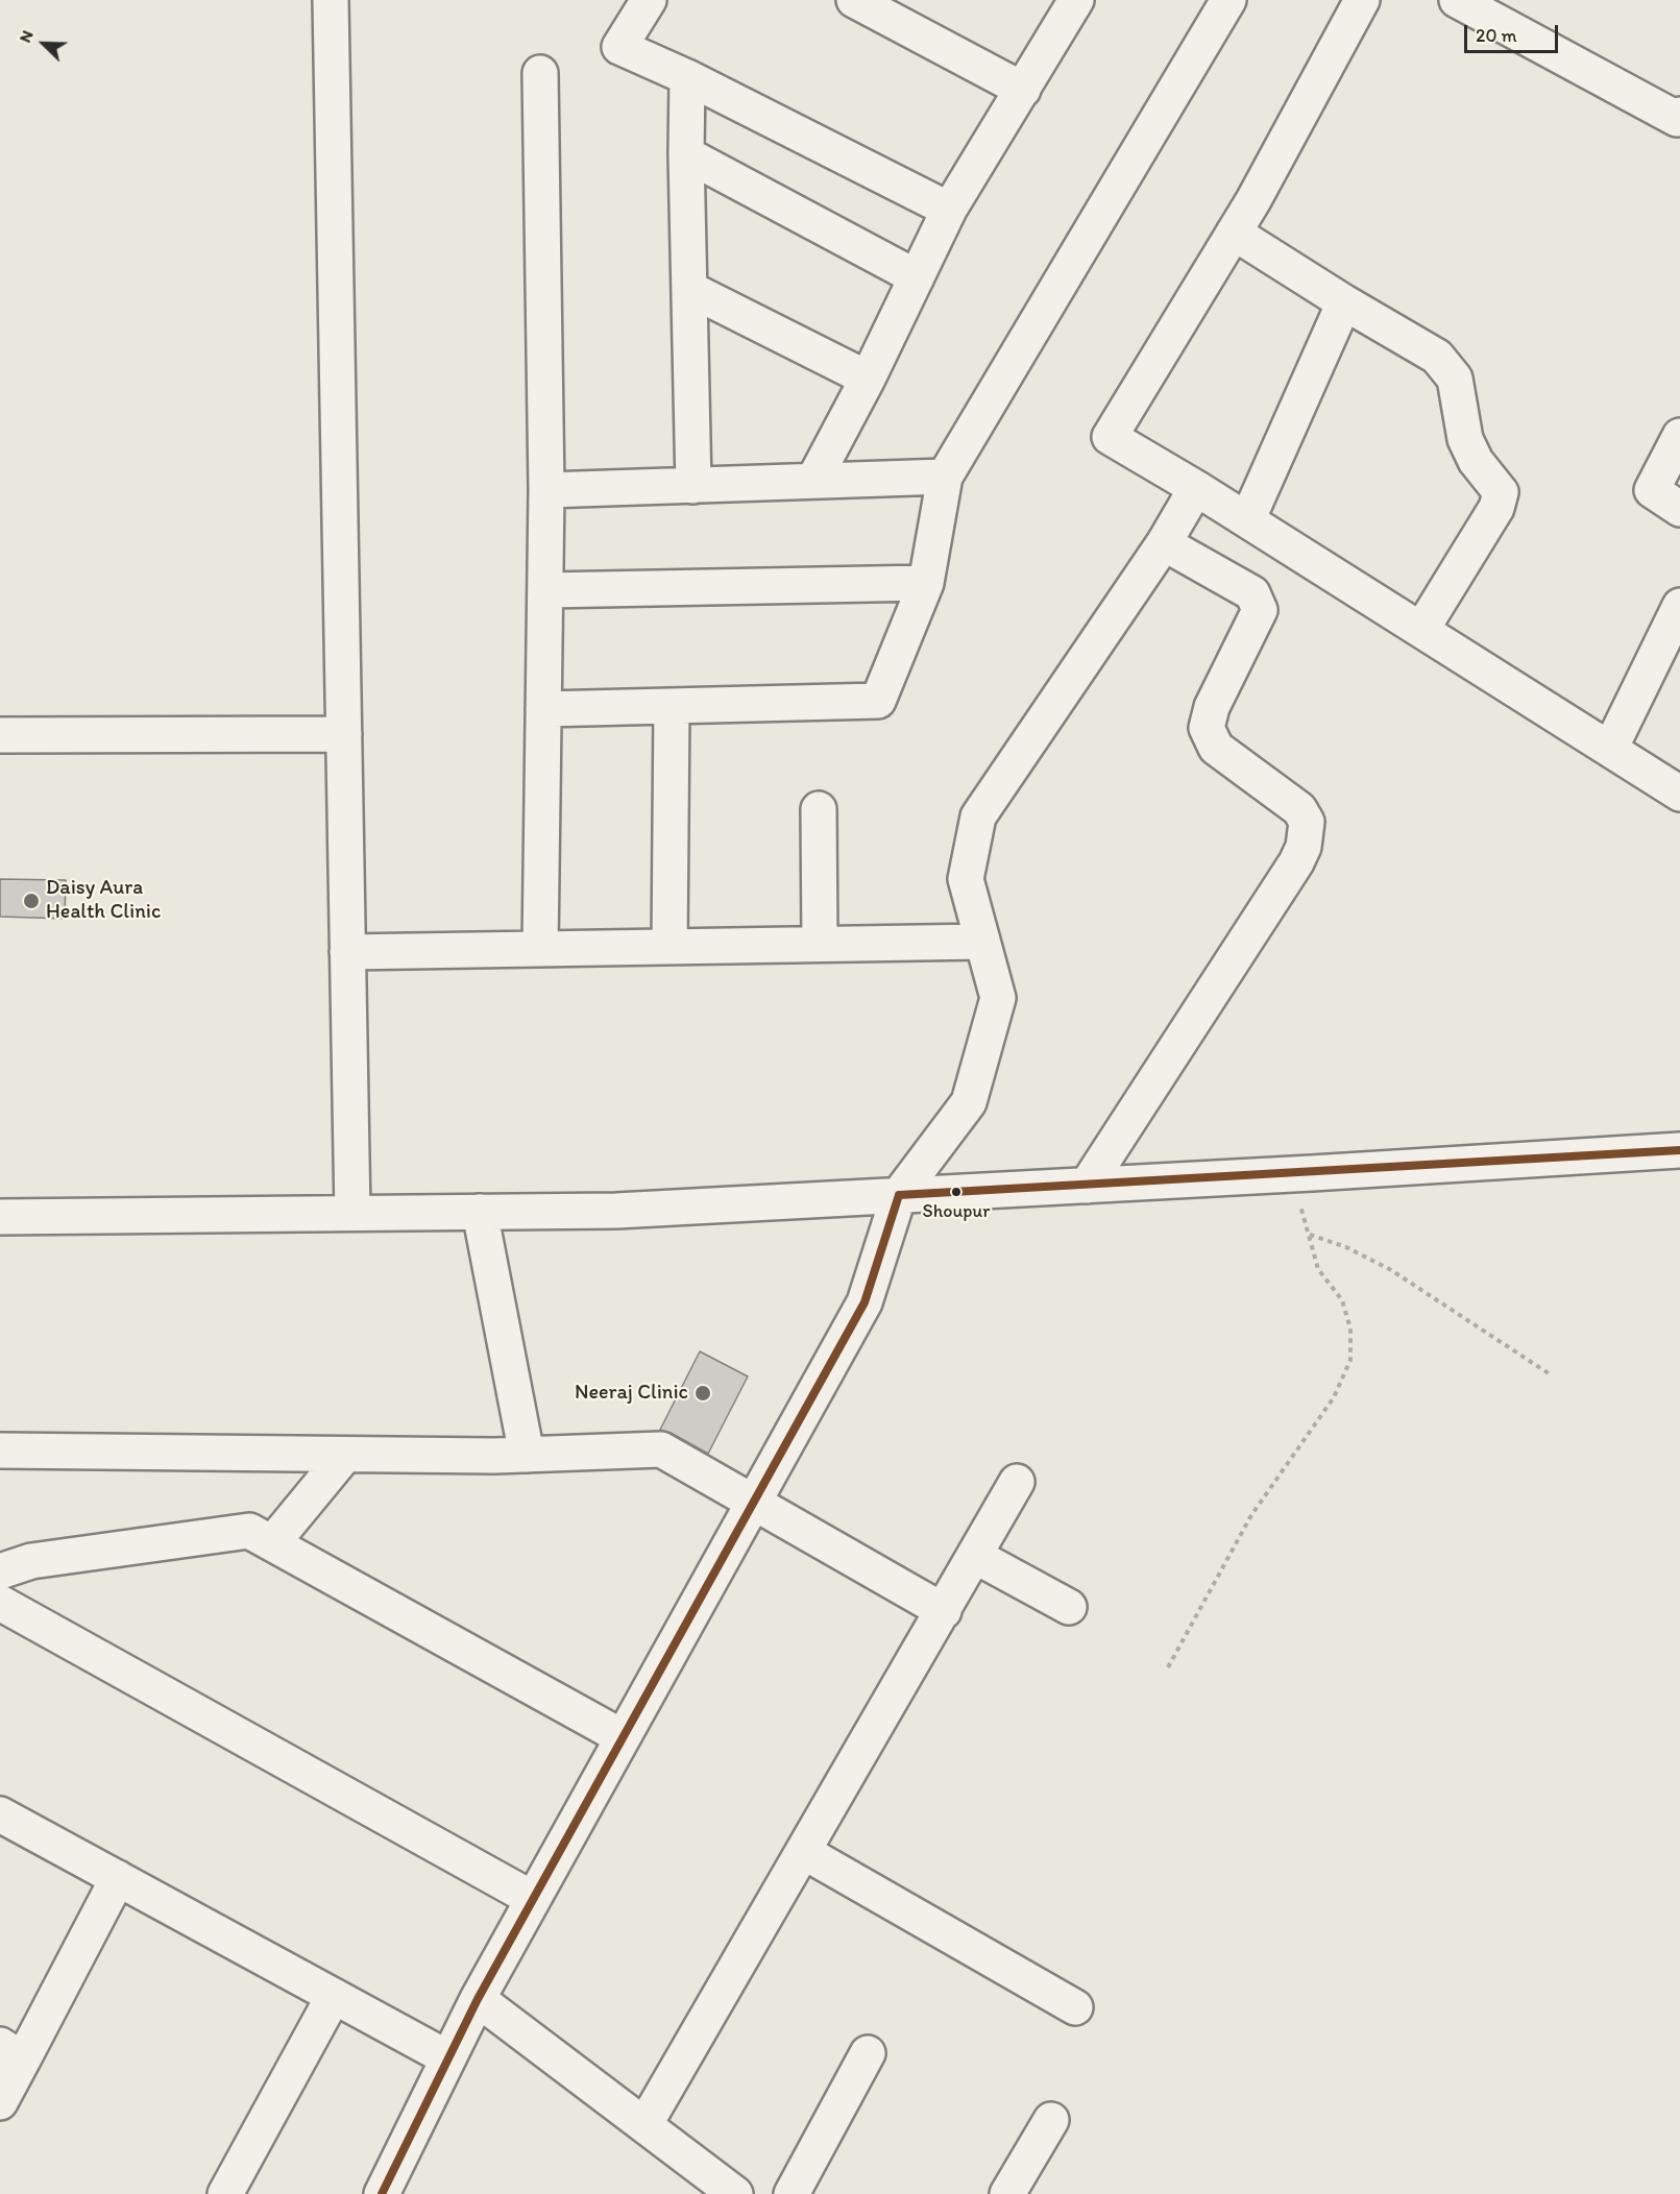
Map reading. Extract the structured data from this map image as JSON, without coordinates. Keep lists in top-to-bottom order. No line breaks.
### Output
{"places":["Daisy Aura Health Clinic","Shoupur","Neeraj Clinic"],"scale_bar":"20 m","north":"top left"}
